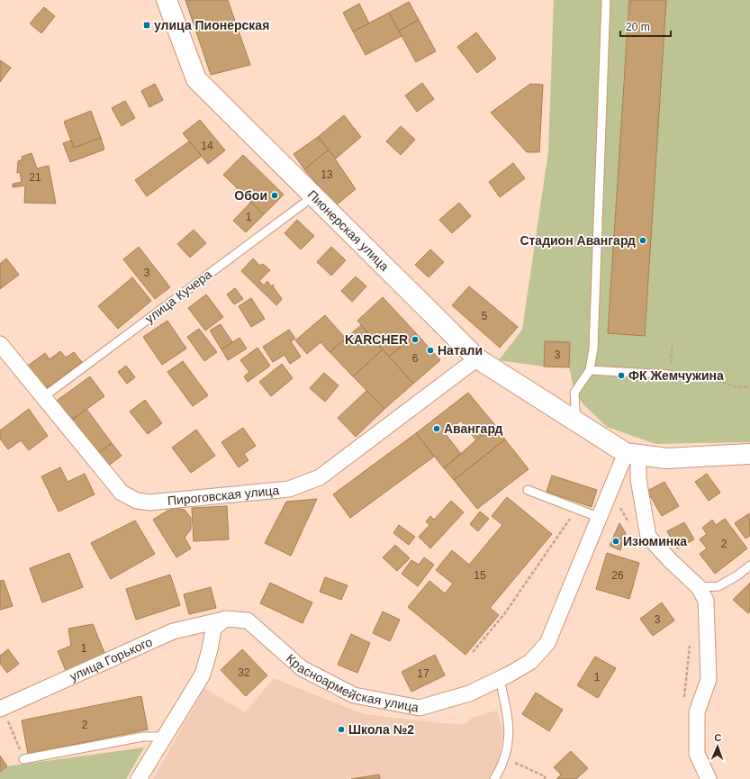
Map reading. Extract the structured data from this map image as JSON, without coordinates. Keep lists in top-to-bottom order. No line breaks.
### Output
{"streets":{"main road":["Пионерская улица"],"street":["Пироговская улица","улица Горького","Красноармейская улица"],"lane":["улица Кучера"]},"crossings":[["Пионерская улица","улица Кучера"],["Пионерская улица","Пироговская улица"],["Пионерская улица","Красноармейская улица"],["улица Кучера","Пироговская улица"],["улица Горького","Красноармейская улица"]],"places":{"transit":["улица Пионерская"],"other":["Обои","Стадион Авангард","KARCHER","Натали","ФК Жемчужина","Авангард","Изюминка","Школа №2"]},"house_numbers":["14","13","21","1","3","5","3","6","2","15","26","3","1","32","17","1","2"],"scale_bar":"20 m","north":"top"}
